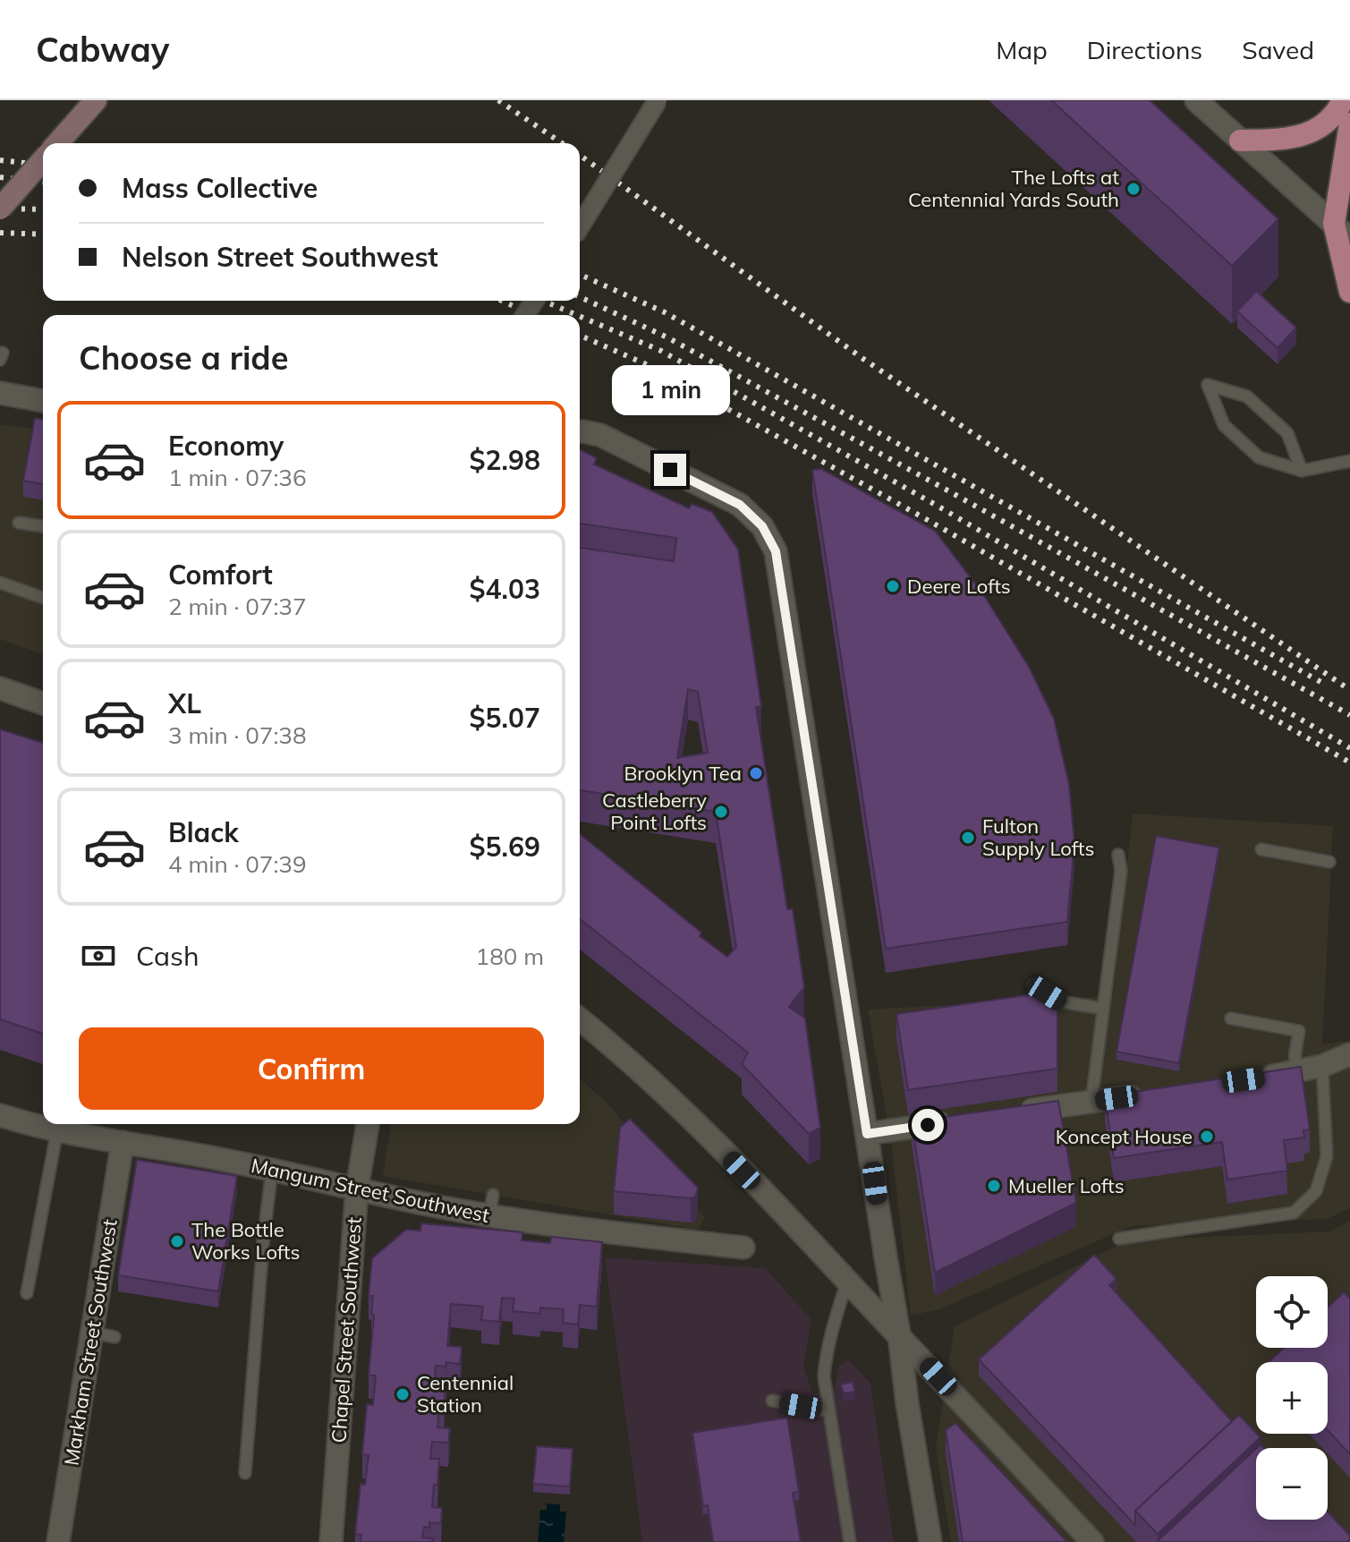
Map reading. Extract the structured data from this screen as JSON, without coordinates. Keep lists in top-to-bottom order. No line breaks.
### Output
{"streets":{"street":["Mangum Street Southwest","Chapel Street Southwest","Markham Street Southwest"]},"crossings":[["Mangum Street Southwest","Chapel Street Southwest"],["Mangum Street Southwest","Markham Street Southwest"]],"places":["The Lofts at Centennial Yards South","Deere Lofts","Brooklyn Tea","Castleberry Point Lofts","Fulton Supply Lofts","Koncept House","Mueller Lofts","The Bottle Works Lofts","Centennial Station"],"page":{"header":"Cabway","nav":["Map","Directions","Saved"],"banner":["Mass Collective","Nelson Street Southwest"],"heading":"Choose a ride","bubble":"1 min","list":[{"name":"Economy","note":"1 min · 07:36","value":"$2.98"},{"name":"Comfort","note":"2 min · 07:37","value":"$4.03"},{"name":"XL","note":"3 min · 07:38","value":"$5.07"},{"name":"Black","note":"4 min · 07:39","value":"$5.69"}],"pay":["Cash","180 m"],"buttons":"Confirm","map_buttons":["+","−"]}}
